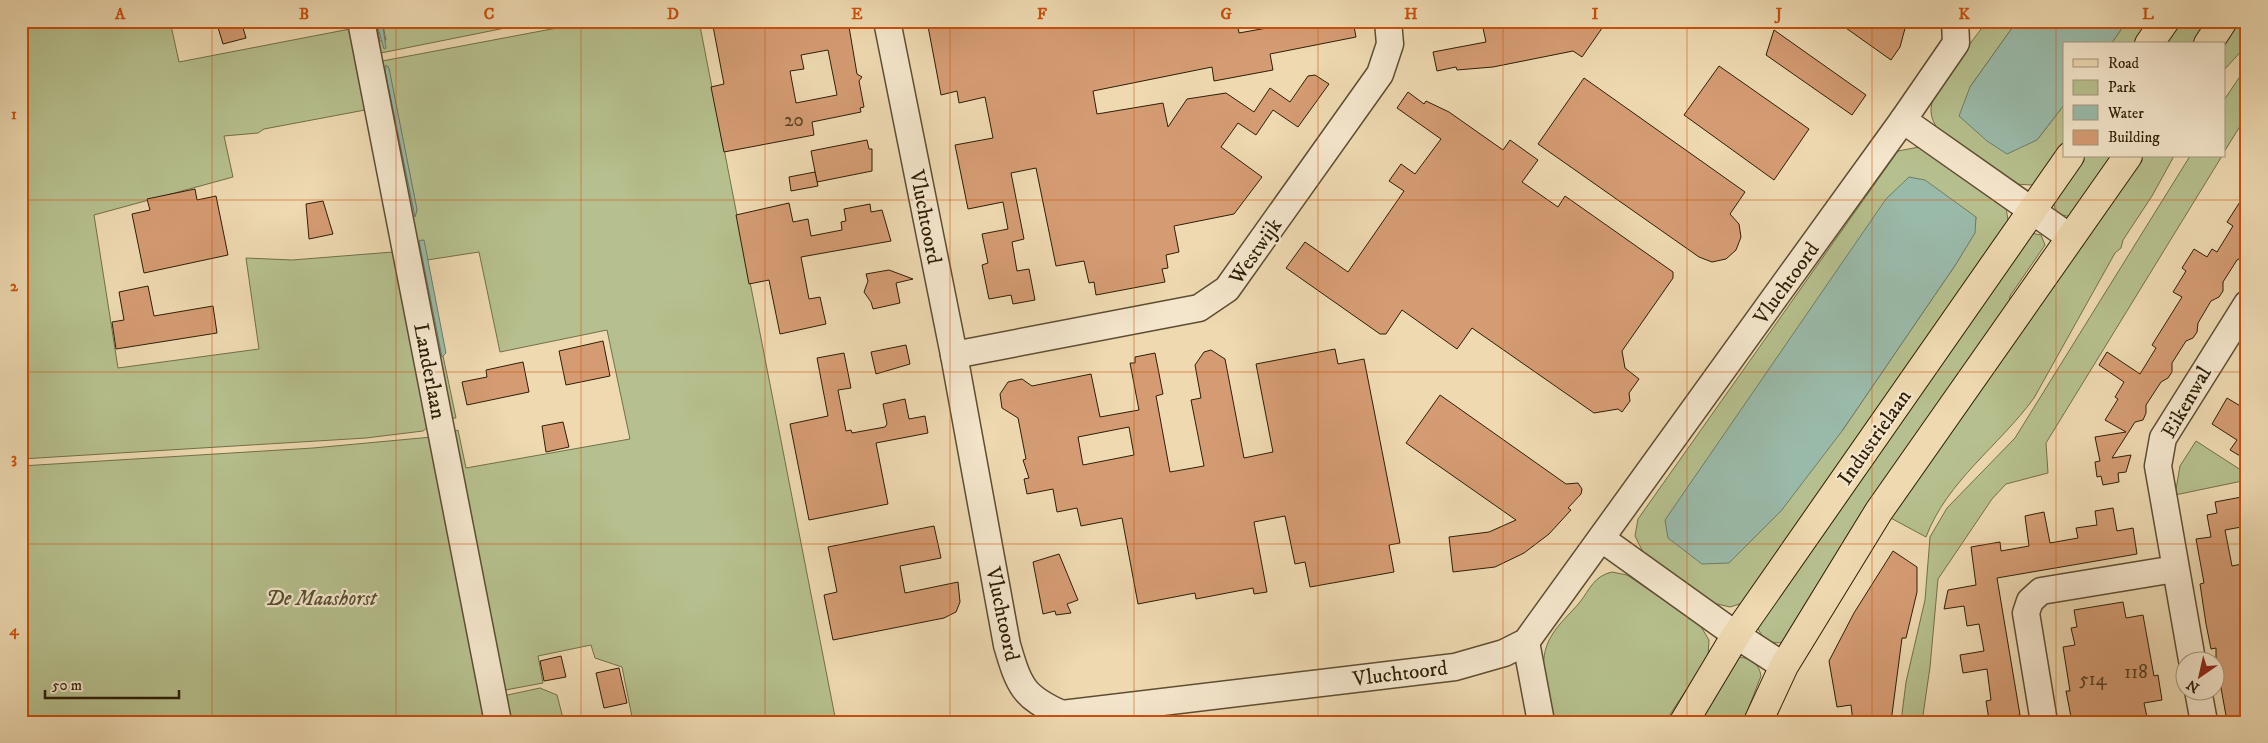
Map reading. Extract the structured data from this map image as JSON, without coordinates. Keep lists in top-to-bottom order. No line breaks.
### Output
{"streets":{"main road":["Industrielaan"],"street":["Vluchtoord","Westwijk","Landerlaan","Eikenwal"]},"crossings":[["Vluchtoord","Westwijk"]],"parks":["De Maashorst"],"house_numbers":["20","118","514"],"legend":["Road","Park","Water","Building"],"scale_bar":"50 m","north":"bottom left","grid":{"columns":["A","B","C","D","E","F","G","H","I","J","K","L"],"rows":["1","2","3","4"]}}
